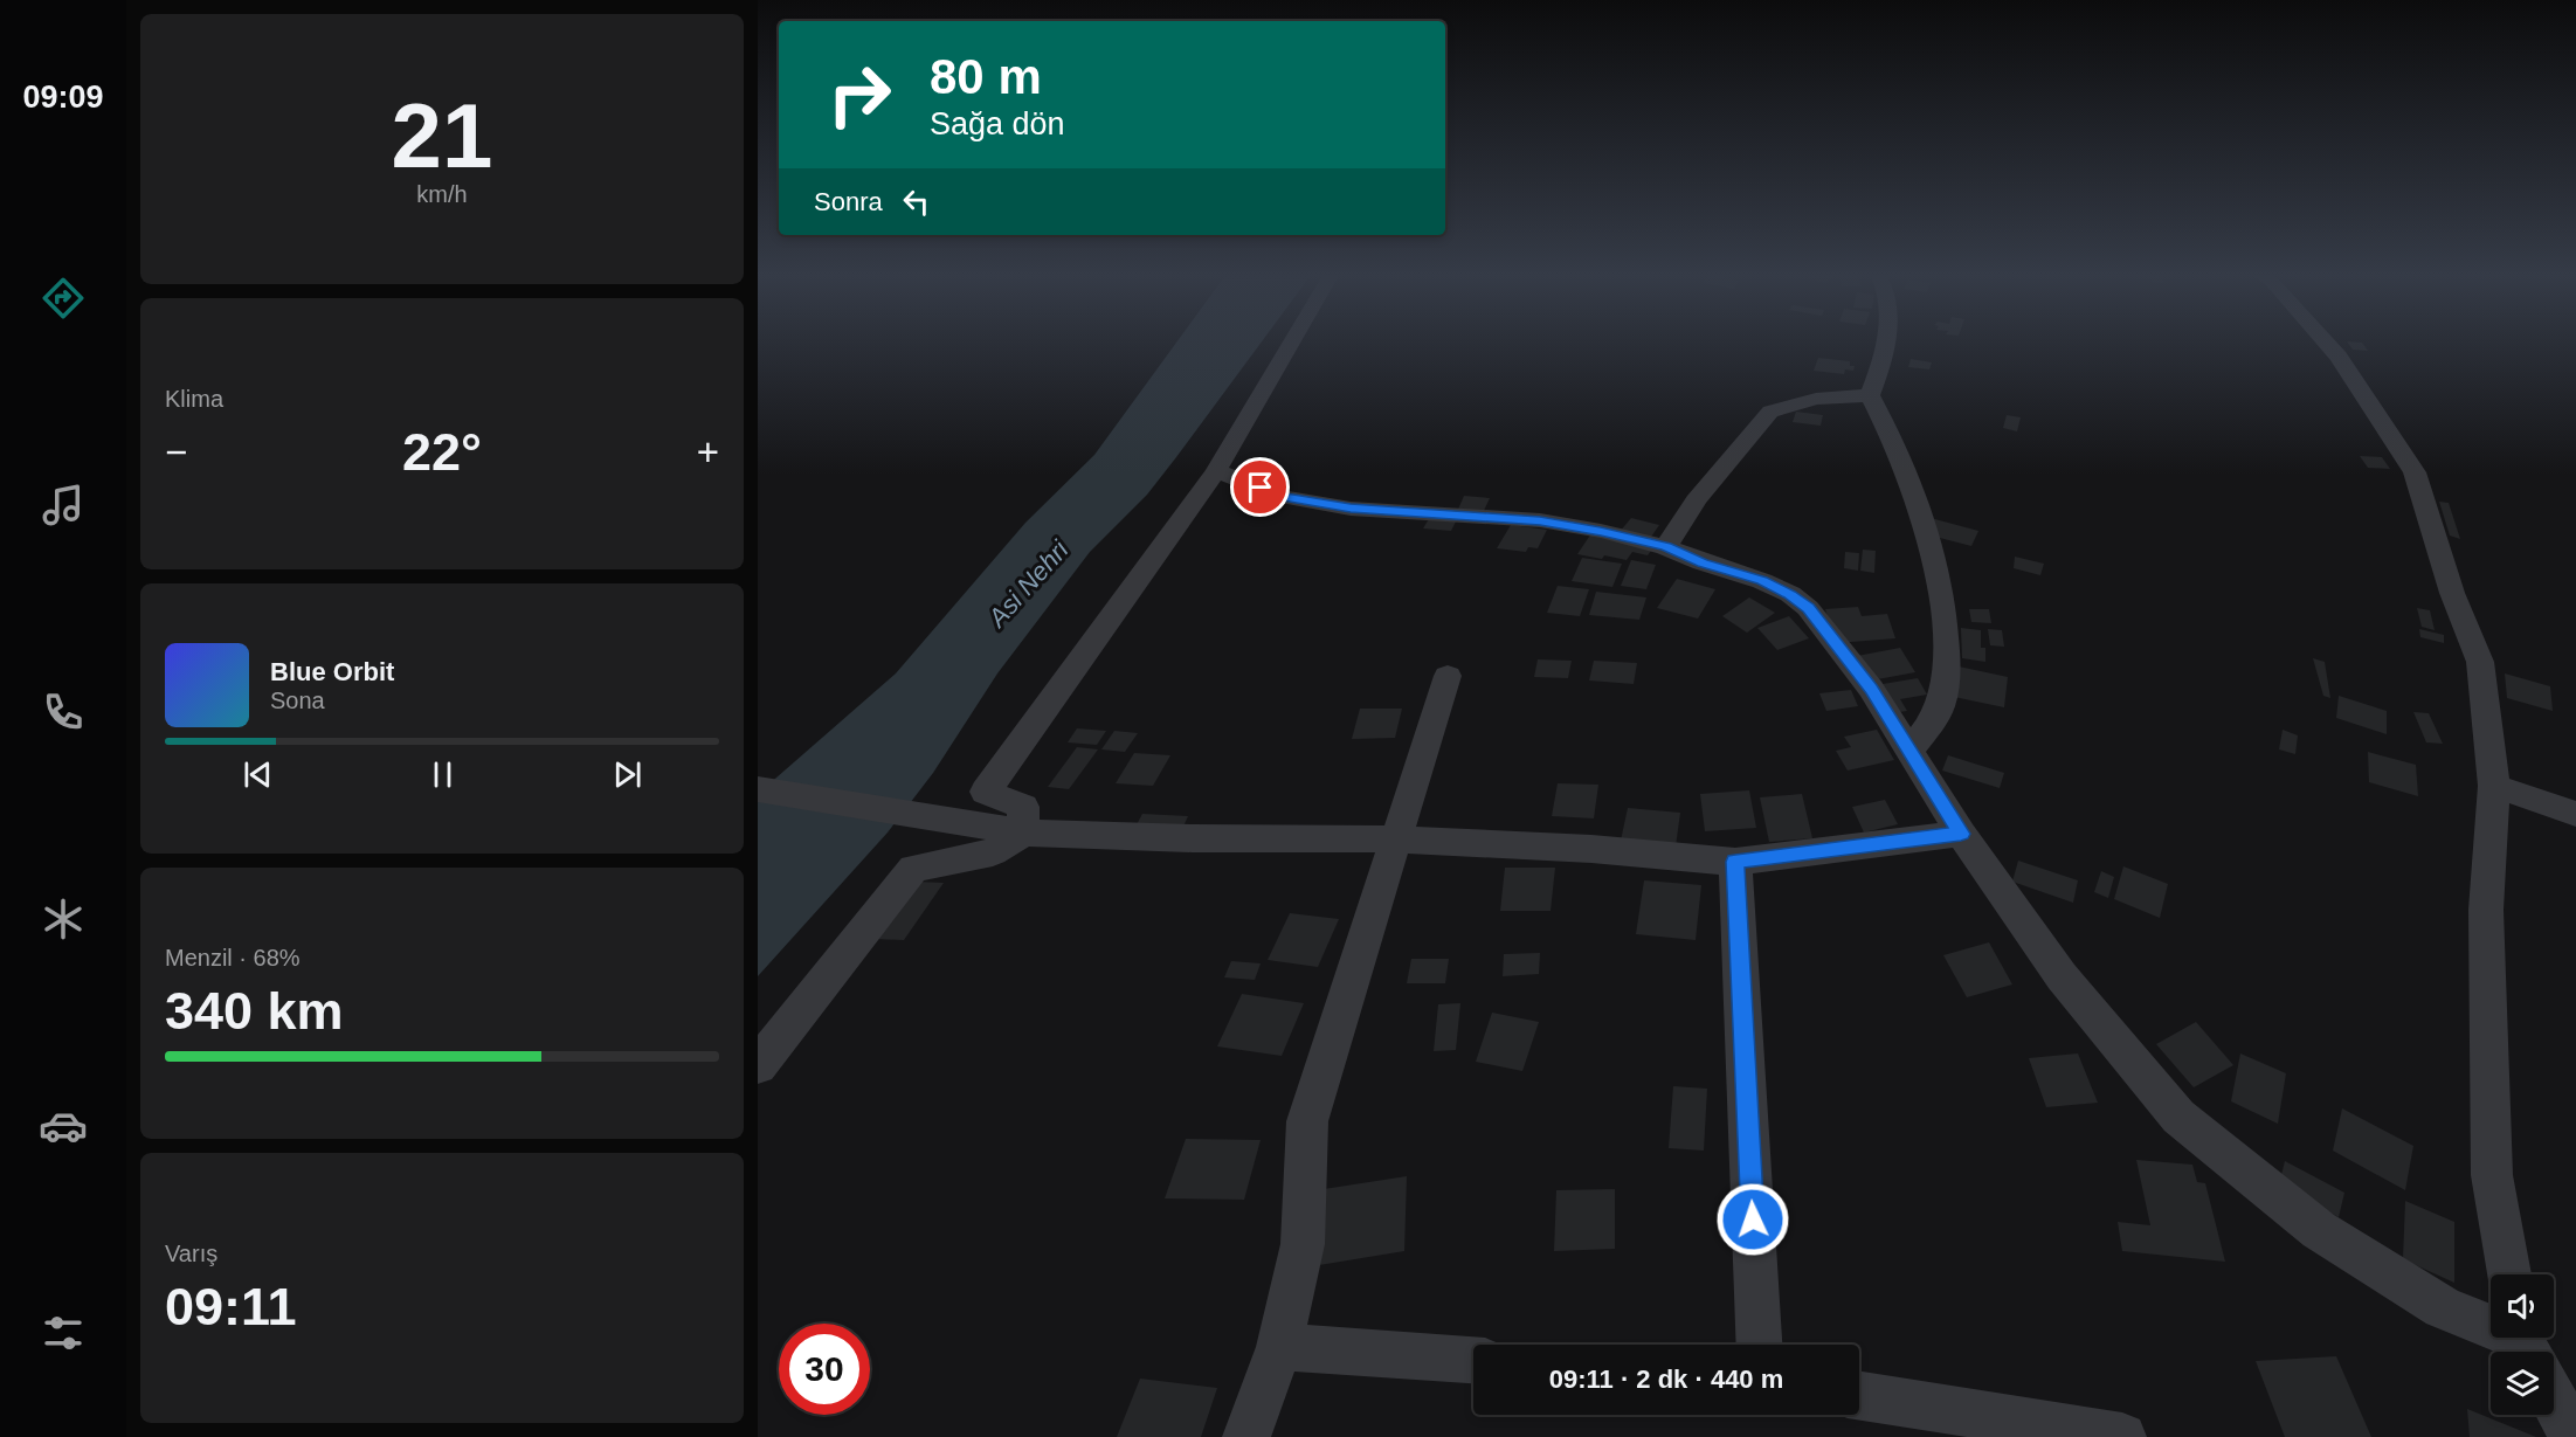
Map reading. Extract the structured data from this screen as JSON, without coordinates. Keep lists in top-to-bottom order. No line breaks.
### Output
{"water":["Asi Nehri"],"page":{"tabs":"09:09","tile":[["21","km/h"],"Klima",["Menzil · 68%","340 km"],["Varış","09:11"]],"turn":["80 m","Sağa dön"],"then":"Sonra","heat":["−","22°","+"],"song":["Blue Orbit","Sona"],"limit":"30","trip":"09:11 · 2 dk · 440 m"}}
